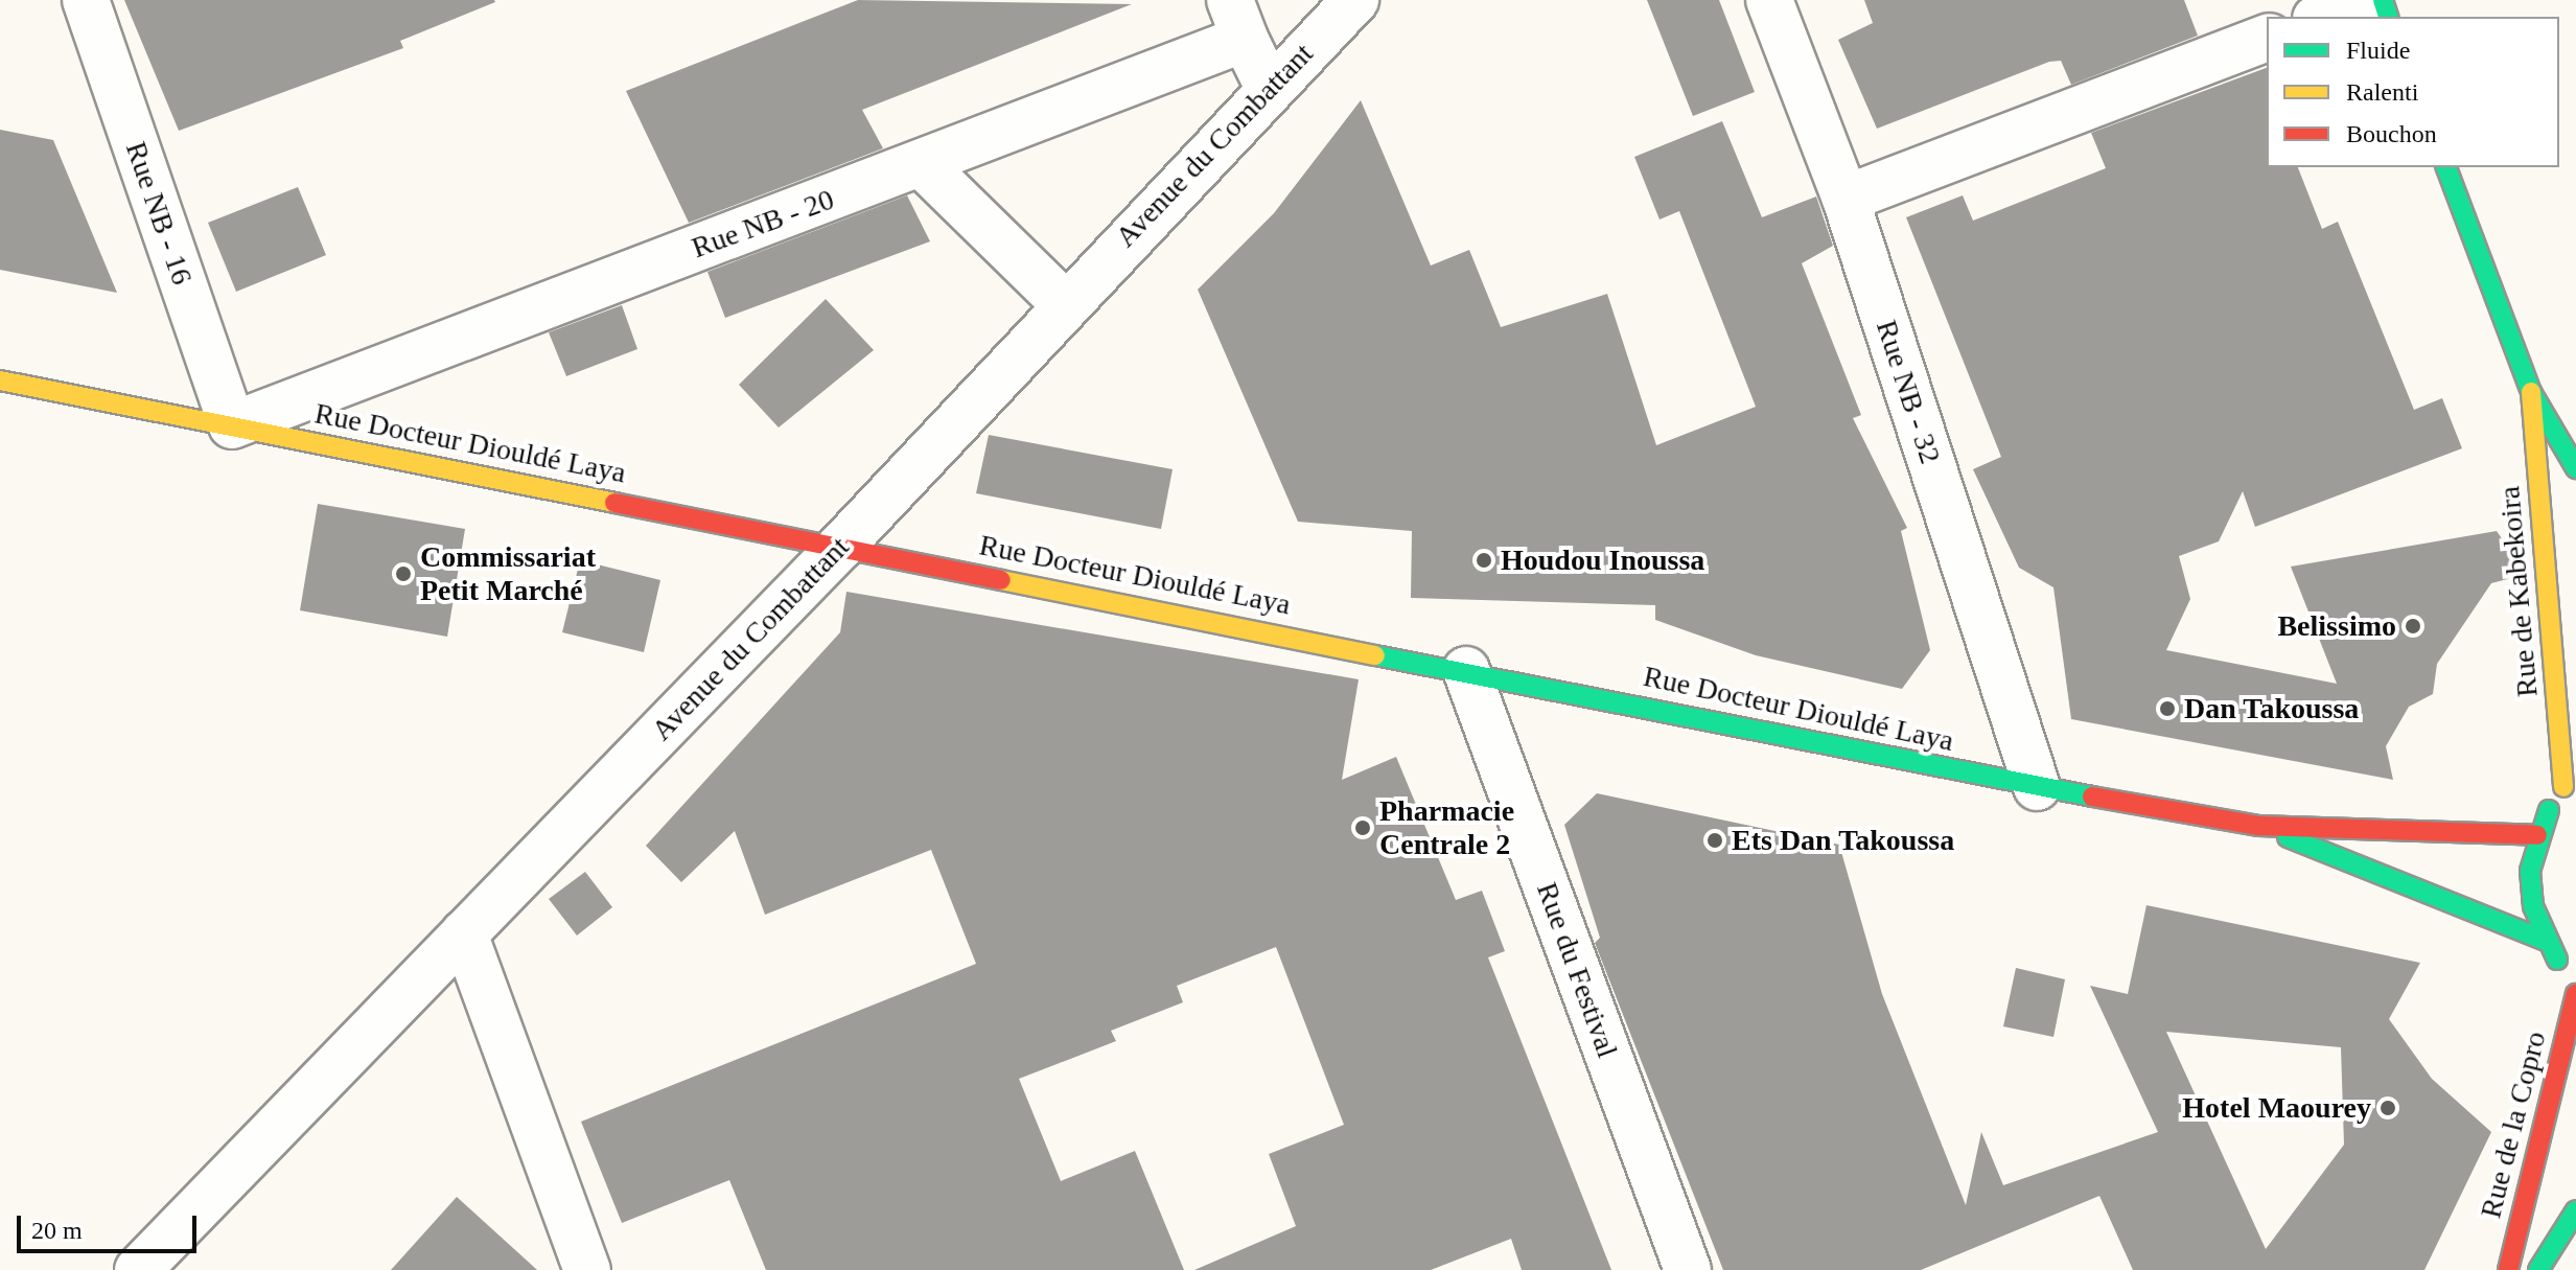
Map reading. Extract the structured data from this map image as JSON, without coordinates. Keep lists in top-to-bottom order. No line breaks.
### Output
{"streets":{"street":["Avenue du Combattant","Rue NB - 16","Rue NB - 20","Rue NB - 32","Rue Docteur Diouldé Laya","Rue de Kabekoira","Rue du Festival","Rue de la Copro"]},"crossings":[["Avenue du Combattant","Rue NB - 20"],["Avenue du Combattant","Rue Docteur Diouldé Laya"],["Rue NB - 16","Rue NB - 20"],["Rue NB - 16","Rue Docteur Diouldé Laya"],["Rue NB - 20","Rue Docteur Diouldé Laya"],["Rue NB - 32","Rue Docteur Diouldé Laya"],["Rue Docteur Diouldé Laya","Rue du Festival"]],"places":["Houdou Inoussa","Commissariat Petit Marché","Belissimo","Dan Takoussa","Pharmacie Centrale 2","Ets Dan Takoussa","Hotel Maourey"],"legend":["Fluide","Ralenti","Bouchon"],"scale_bar":"20 m"}
